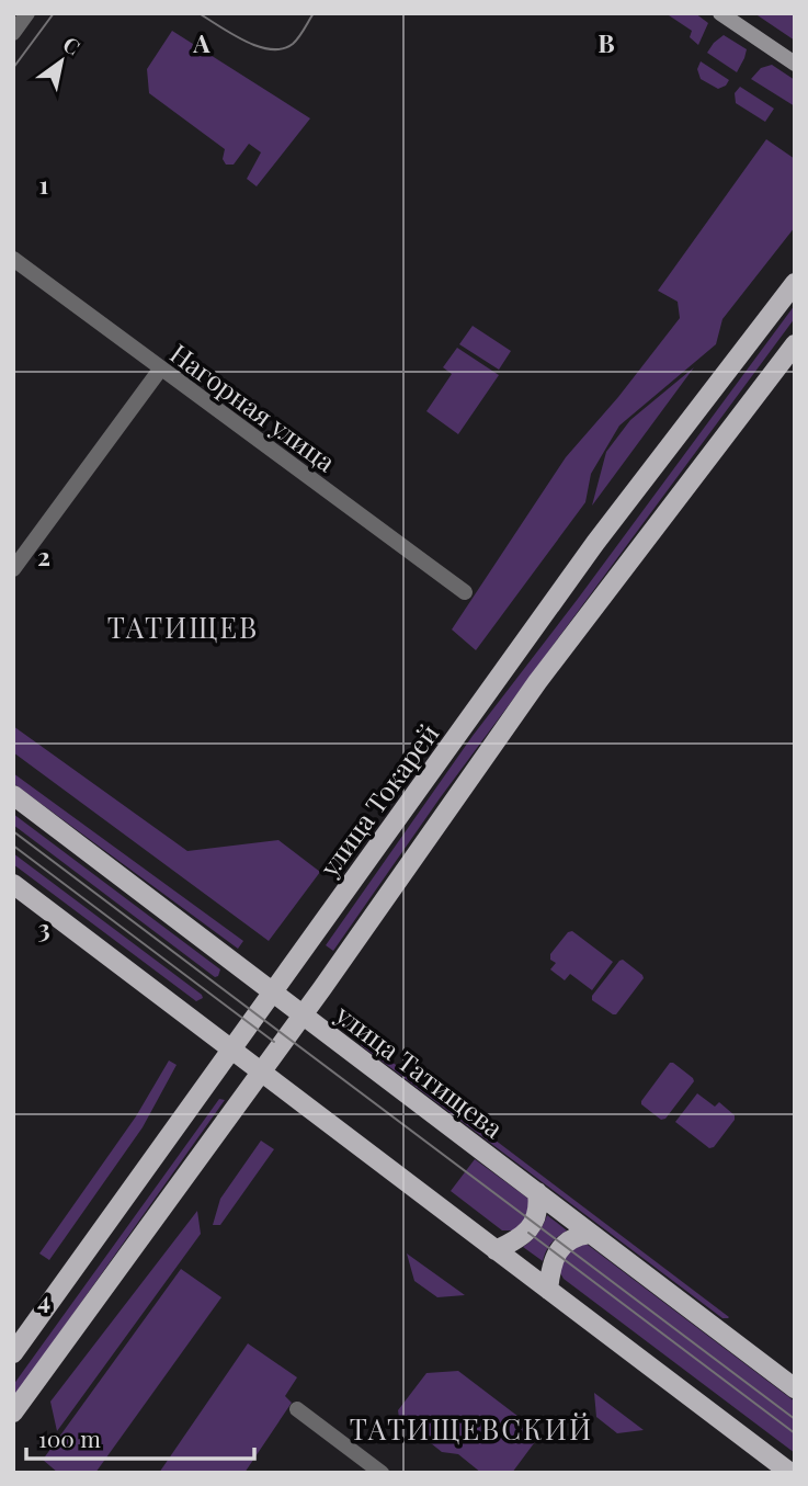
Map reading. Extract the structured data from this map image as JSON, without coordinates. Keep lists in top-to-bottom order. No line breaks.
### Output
{"streets":{"main road":["улица Токарей","улица Татищева"],"street":["Нагорная улица"]},"crossings":[["улица Токарей","улица Татищева"]],"districts":["ТАТИЩЕВ","ТАТИЩЕВСКИЙ"],"scale_bar":"100 m","north":"top right","grid":{"columns":["A","B"],"rows":["1","2","3","4"]}}
